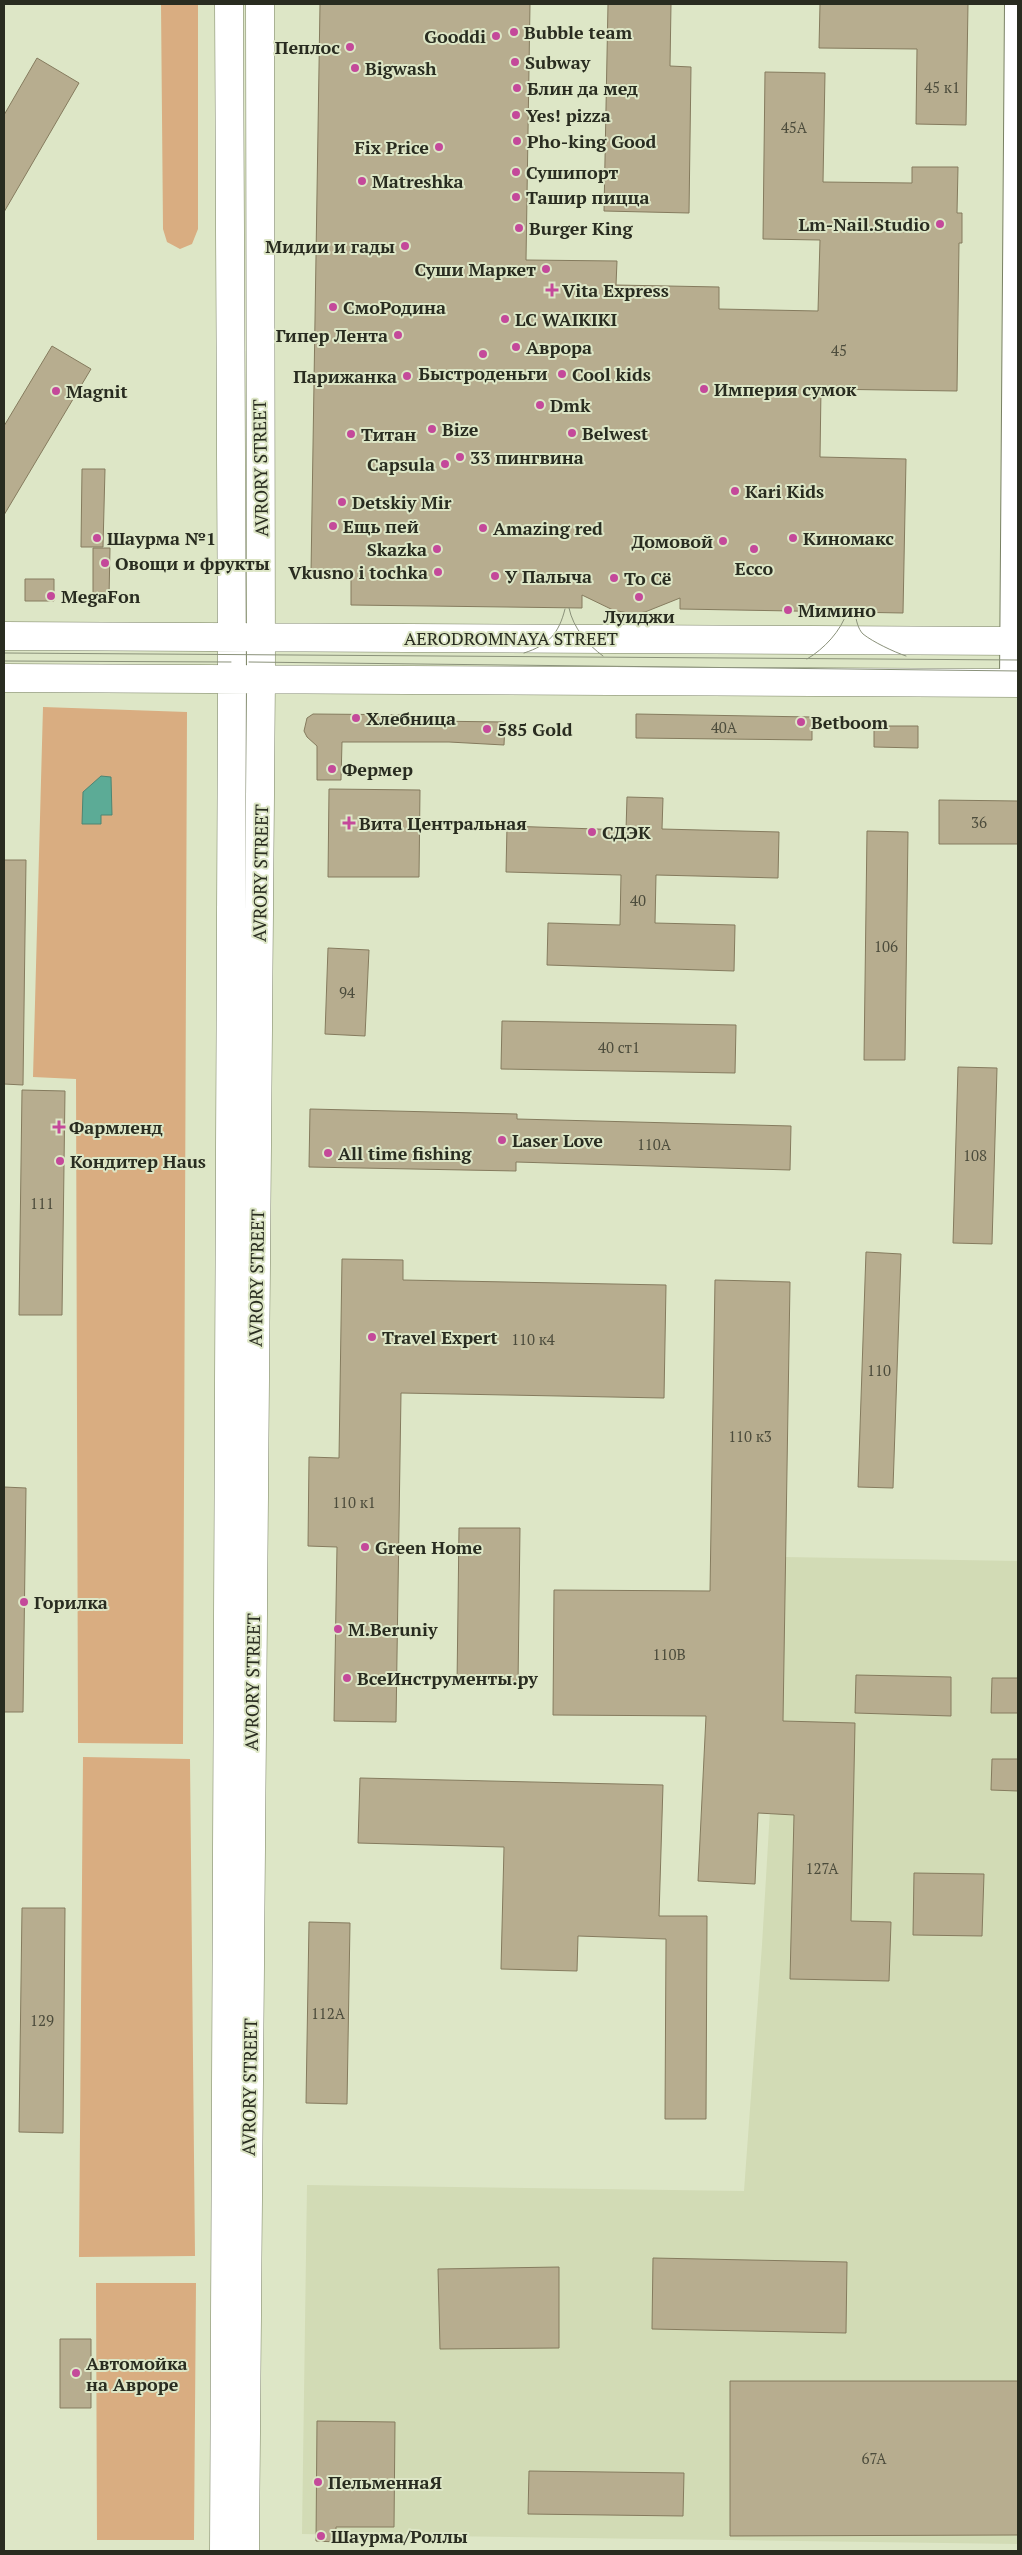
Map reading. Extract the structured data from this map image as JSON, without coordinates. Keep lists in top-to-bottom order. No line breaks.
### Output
{"streets":{"main road":["AVRORY STREET","AERODROMNAYA STREET"]},"crossings":[["AVRORY STREET","AERODROMNAYA STREET"]],"places":{"other":["Bubble team","Gooddi","Пеплос","Subway","Bigwash","Блин да мед","Yes! pizza","Pho-king Good","Fix Price","Сушипорт","Matreshka","Ташир пицца","Lm-Nail.Studio","Burger King","Мидии и гады","Суши Маркет","СмоРодина","LC WAIKIKI","Гипер Лента","Аврора","Быстроденьги","Cool kids","Парижанка","Империя сумок","Magnit","Dmk","Bize","Belwest","Титан","33 пингвина","Capsula","Kari Kids","Detskiy Mir","Ещь пей","Amazing red","Шаурма №1","Киномакс","Домовой","Skazka","Ecco","Овощи и фрукты","Vkusno i tochka","У Палыча","То Сё","MegaFon","Луиджи","Мимино","Хлебница","Betboom","585 Gold","Фермер","СДЭК","Laser Love","All time fishing","Кондитер Haus","Travel Expert","Green Home","Горилка","M.Beruniy","ВсеИнструменты.ру","Автомойка на Авроре","ПельменнаЯ","Шаурма/Роллы"],"health":["Vita Express","Вита Центральная","Фармленд"]},"house_numbers":["45 к1","45А","45","40А","36","40","106","94","40 ст1","110А","108","111","110 к4","110","110 к3","110 к1","110В","127А","112А","129","67А"]}
